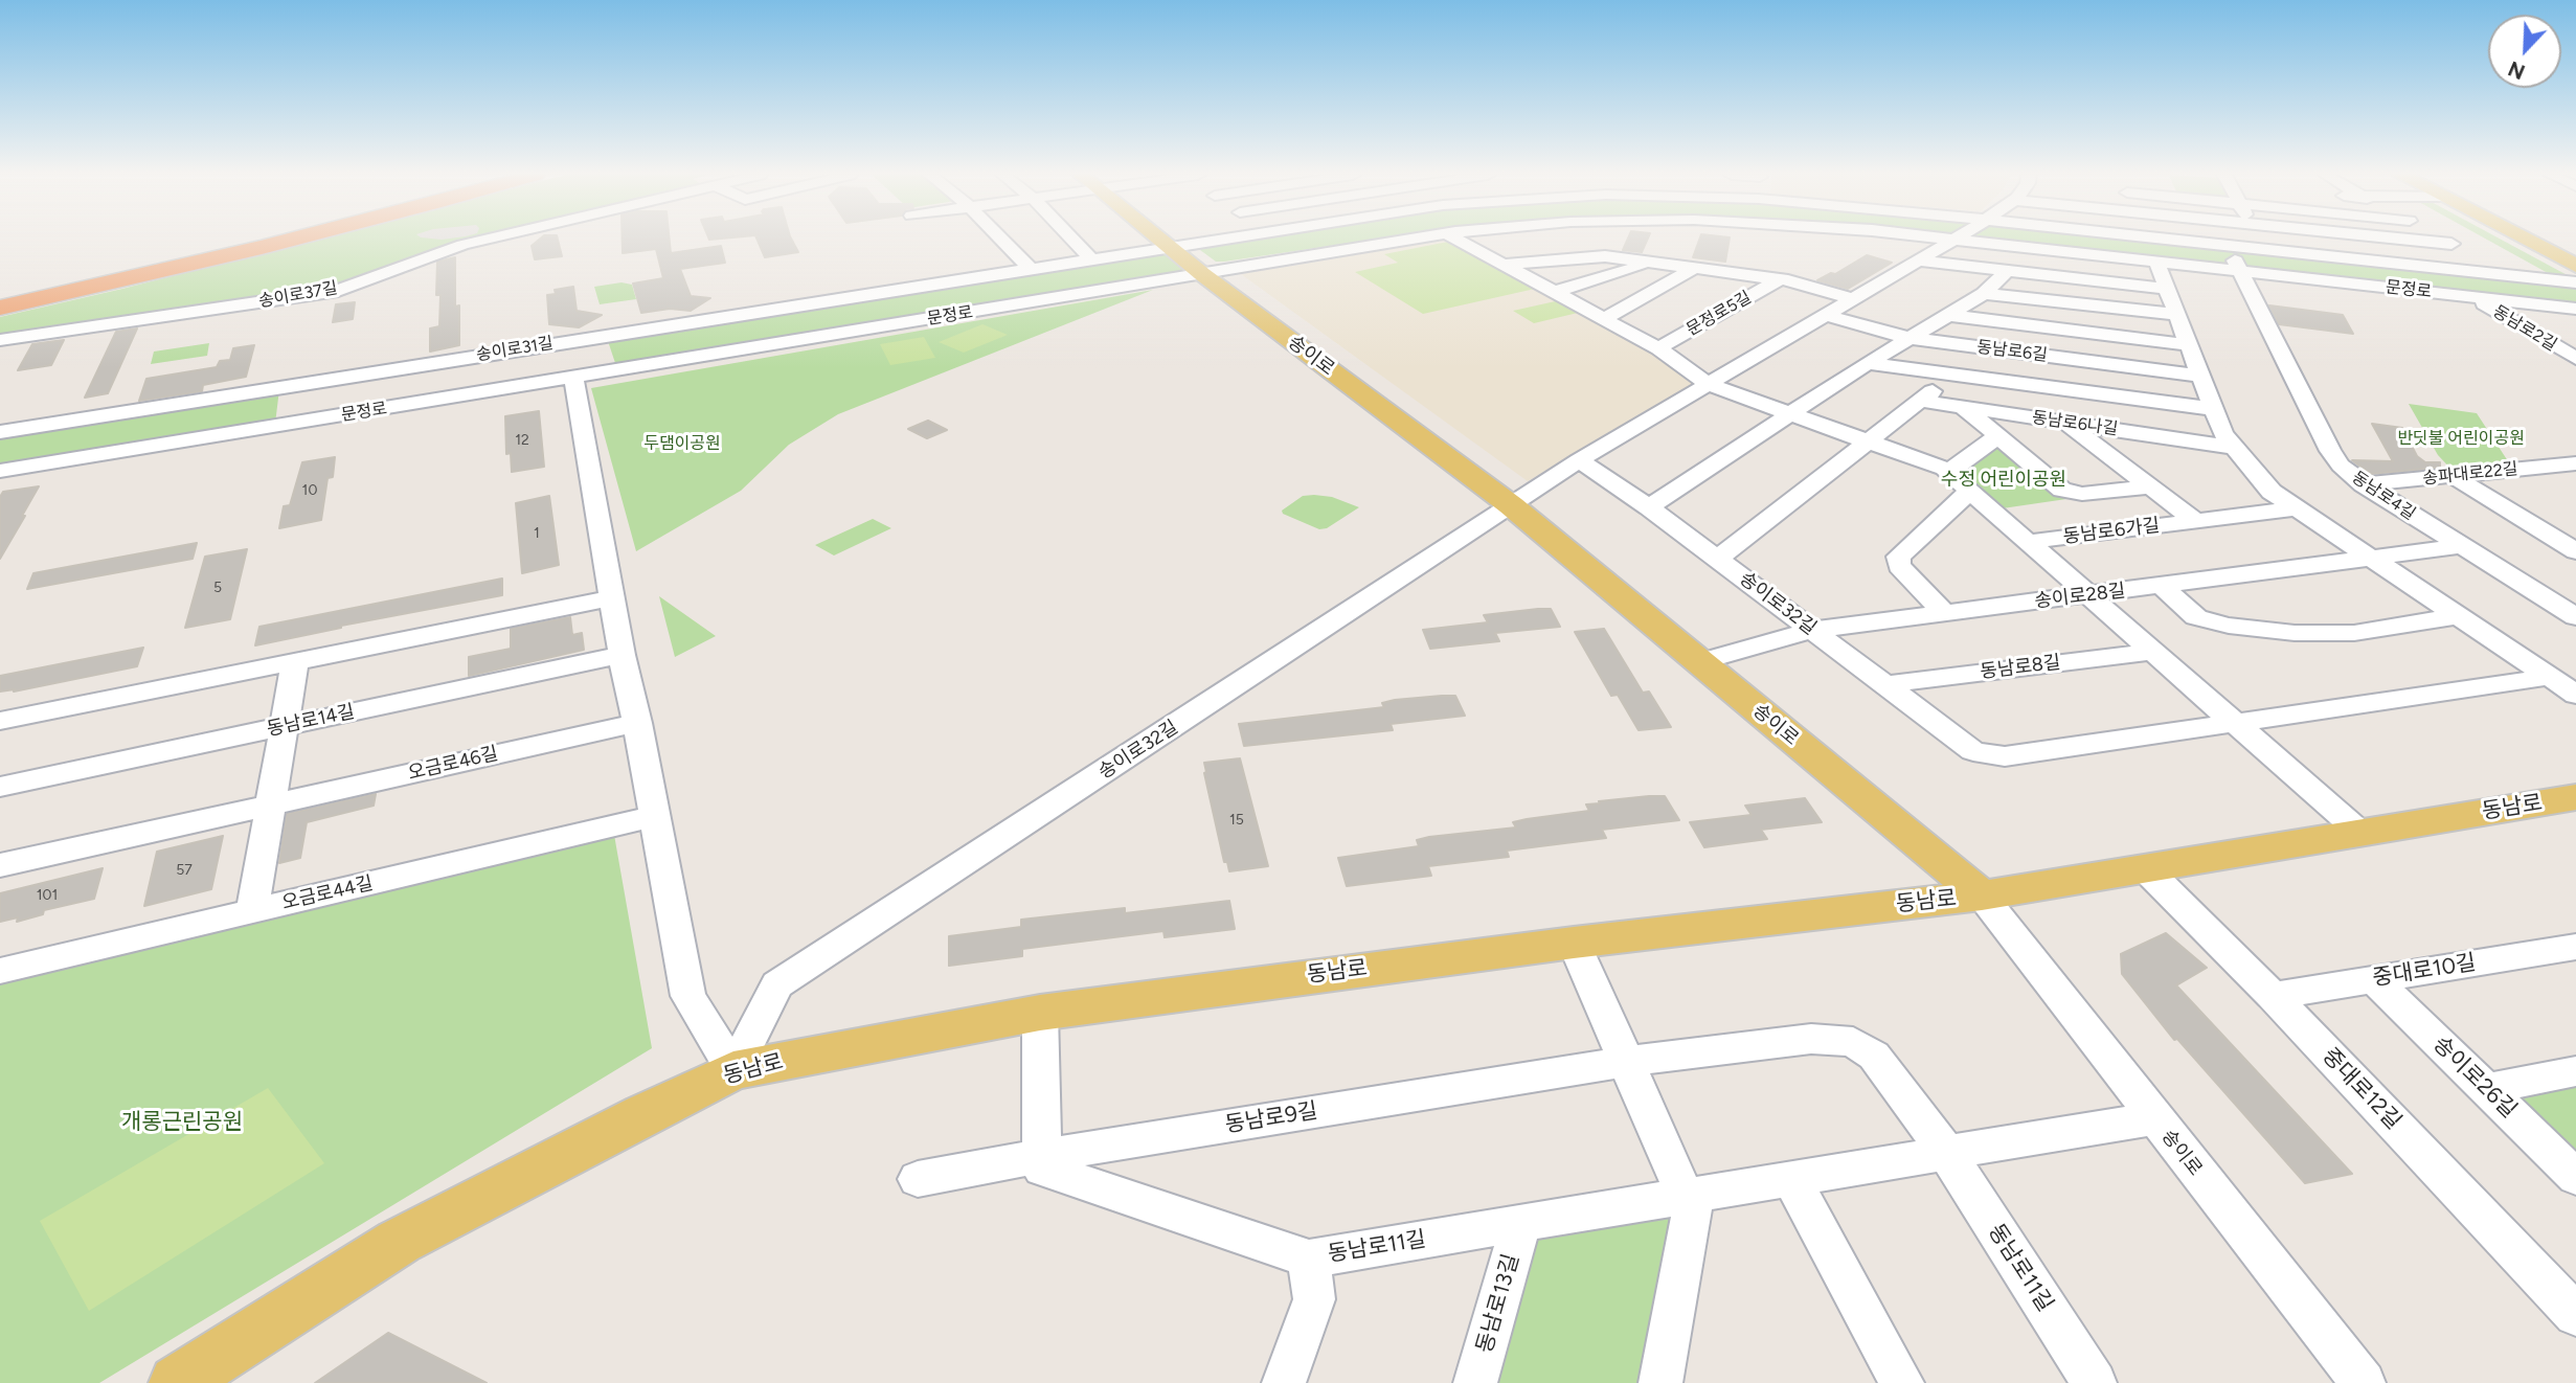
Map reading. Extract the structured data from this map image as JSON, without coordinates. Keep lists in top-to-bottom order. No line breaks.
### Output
{"streets":{"main road":["송이로","동남로"],"street":["문정로","송이로37길","문정로5길","동남로2길","송이로31길","동남로6길","동남로6나길","송파대로22길","동남로4길","동남로6가길","송이로28길","송이로32길","동남로8길","동남로14길","오금로46길","오금로44길","중대로10길","송이로26길","중대로12길","동남로9길","동남로11길","동남로13길"]},"crossings":[["문정로","동남로2길"],["문정로","송이로"],["문정로","동남로4길"],["문정로","송이로32길"],["문정로5길","송이로32길"],["송이로31길","송이로"],["동남로6길","송이로32길"],["송이로","송이로28길"],["송이로","송이로32길"],["송이로","동남로"],["송이로","동남로11길"],["동남로6나길","동남로6가길"],["송파대로22길","동남로4길"],["동남로4길","송이로28길"],["송이로28길","송이로32길"],["송이로32길","동남로8길"],["송이로32길","동남로"],["동남로","중대로12길"],["중대로10길","송이로26길"],["중대로10길","중대로12길"],["동남로9길","동남로11길"],["동남로11길","동남로13길"]],"parks":["반딧불 어린이공원","두댐이공원","수정 어린이공원","개롱근린공원"],"house_numbers":["12","10","1","5","15","57","101"],"north":"bottom left"}
